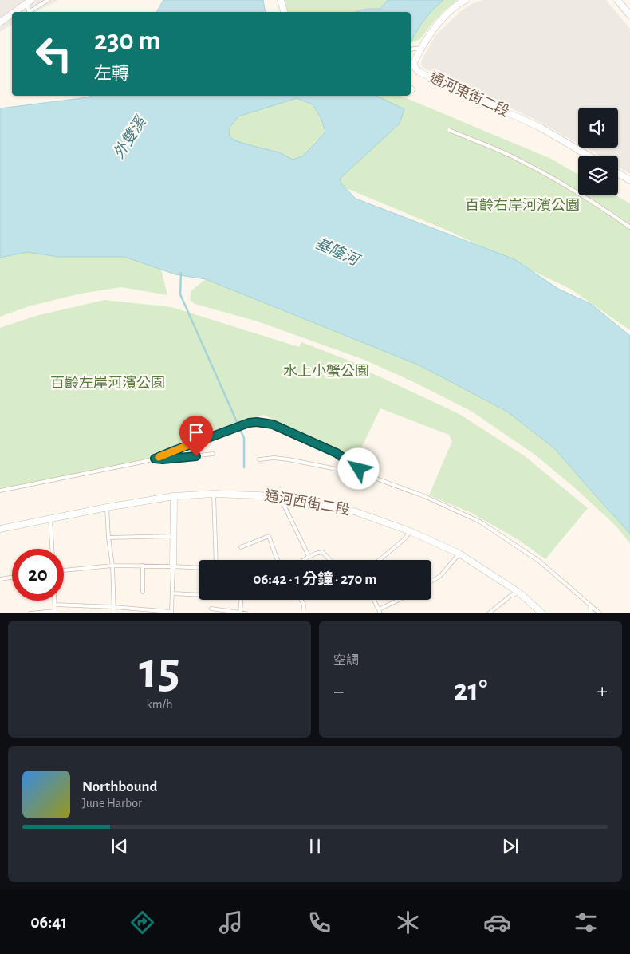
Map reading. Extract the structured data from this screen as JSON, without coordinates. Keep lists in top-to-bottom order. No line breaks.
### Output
{"streets":{"street":["通河東街二段","通河西街二段"]},"water":["外雙溪","基隆河"],"parks":["百齡右岸河濱公園","水上小蟹公園","百齡左岸河濱公園"],"page":{"turn":["230 m","左轉"],"limit":"20","trip":"06:42 · 1 分鐘 · 270 m","tile":[["15","km/h"],"空調"],"heat":["−","21°","+"],"song":["Northbound","June Harbor"],"tabs":"06:41"}}
